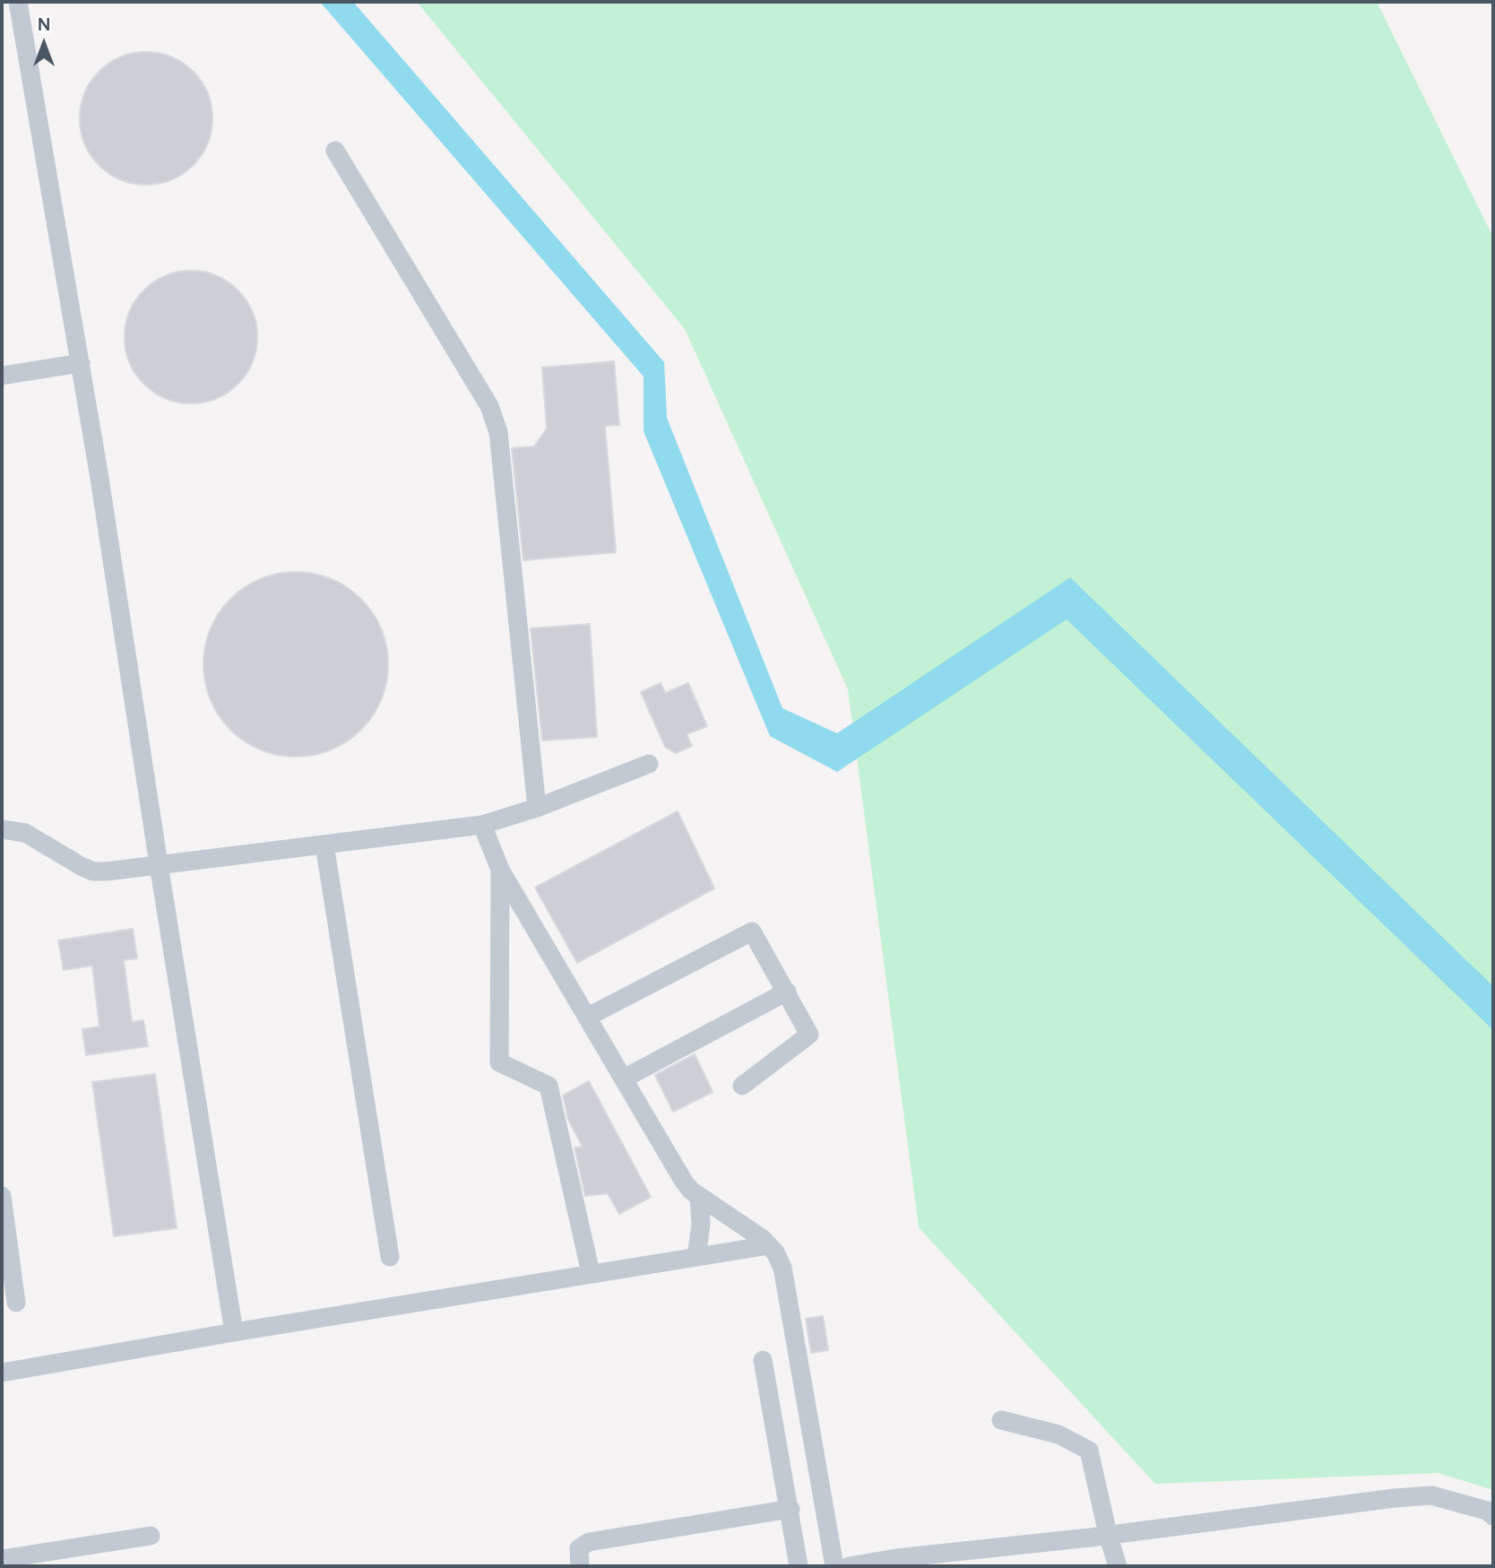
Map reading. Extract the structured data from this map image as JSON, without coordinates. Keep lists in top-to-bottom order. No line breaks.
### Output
{"north":"top"}
